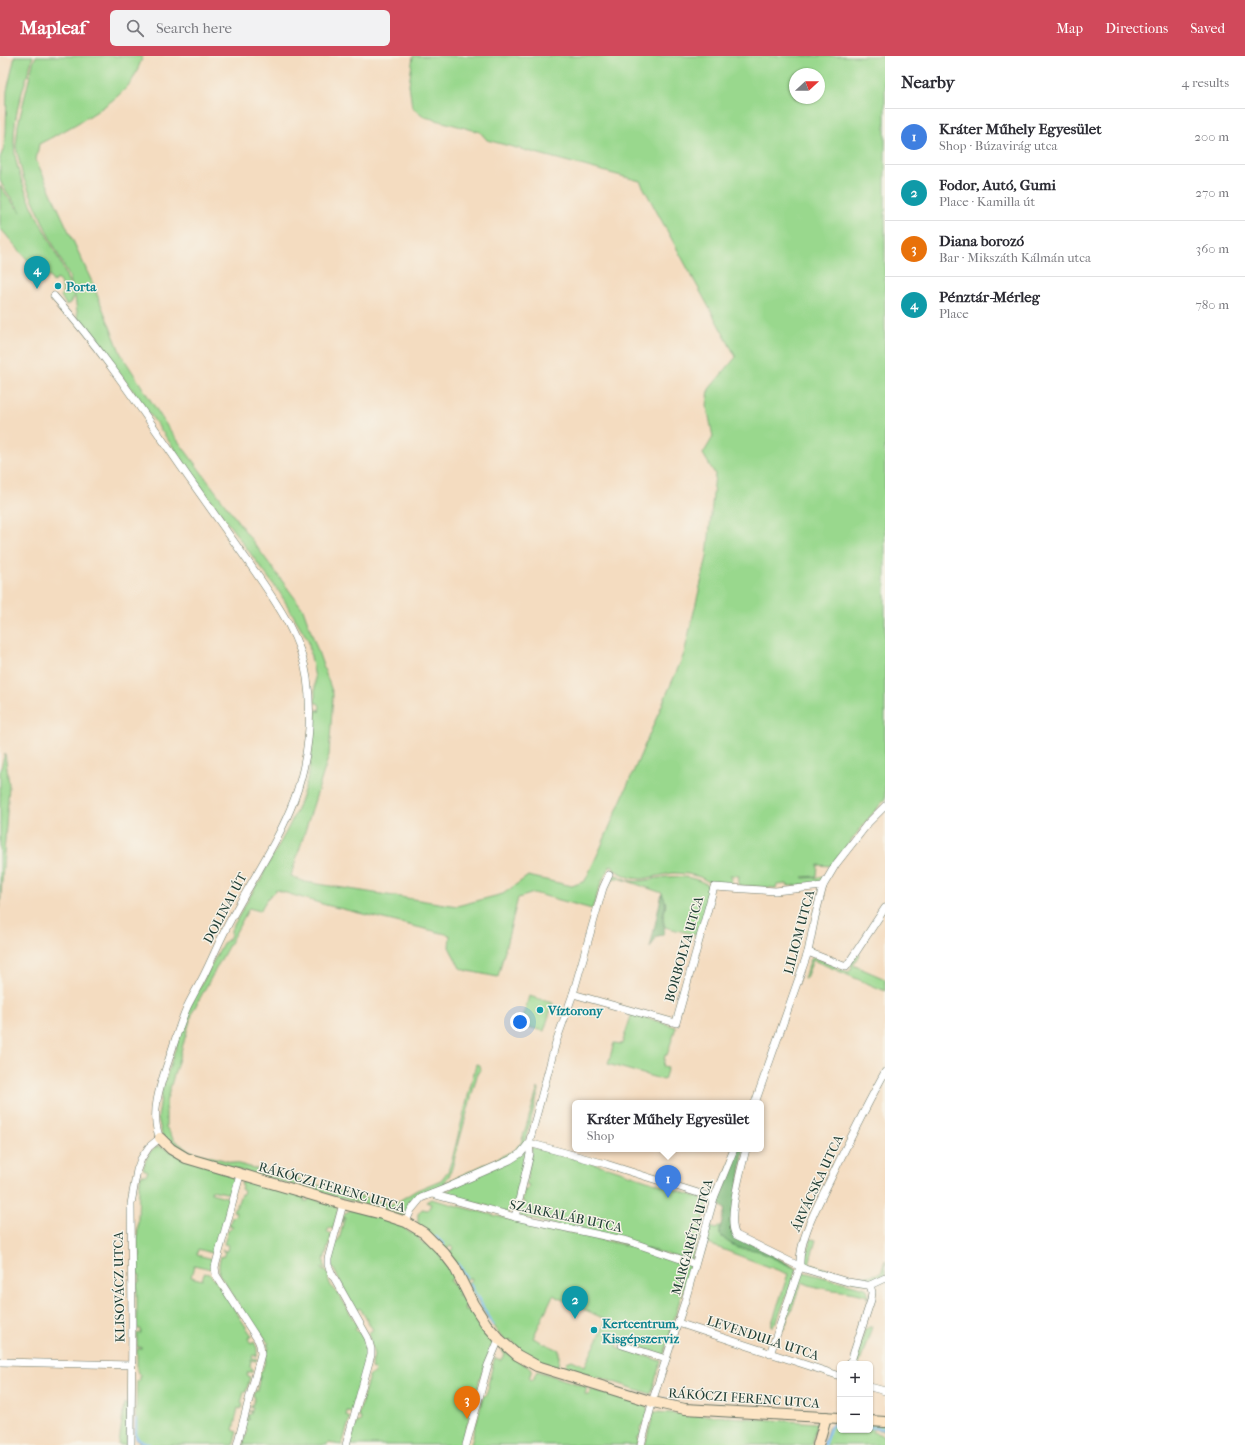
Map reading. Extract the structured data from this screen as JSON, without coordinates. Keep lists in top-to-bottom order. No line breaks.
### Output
{"streets":{"street":["DOLINAI ÚT","LILIOM UTCA","BORBOLYA UTCA","ÁRVÁCSKA UTCA","RÁKÓCZI FERENC UTCA","SZARKALÁB UTCA","MARGARÉTA UTCA","KLISOVÁCZ UTCA","LEVENDULA UTCA"]},"crossings":[["DOLINAI ÚT","RÁKÓCZI FERENC UTCA"],["DOLINAI ÚT","KLISOVÁCZ UTCA"],["LILIOM UTCA","BORBOLYA UTCA"],["ÁRVÁCSKA UTCA","LEVENDULA UTCA"],["RÁKÓCZI FERENC UTCA","MARGARÉTA UTCA"],["RÁKÓCZI FERENC UTCA","KLISOVÁCZ UTCA"],["SZARKALÁB UTCA","MARGARÉTA UTCA"],["MARGARÉTA UTCA","LEVENDULA UTCA"]],"places":["Porta","Víztorony","Kertcentrum, Kisgépszerviz"],"north":"right","page":{"header":"Mapleaf","search":"Search here","nav":["Map","Directions","Saved"],"heading":["Nearby","4 results"],"list":[{"mark":"1","name":"Kráter Műhely Egyesület","note":"Shop · Búzavirág utca","value":"200 m"},{"mark":"2","name":"Fodor, Autó, Gumi","note":"Place · Kamilla út","value":"270 m"},{"mark":"3","name":"Diana borozó","note":"Bar · Mikszáth Kálmán utca","value":"360 m"},{"mark":"4","name":"Pénztár-Mérleg","note":"Place","value":"780 m"}],"pins":["4","1","2","3"],"popup":["Kráter Műhely Egyesület","Shop"],"map_buttons":["+","−"]}}
